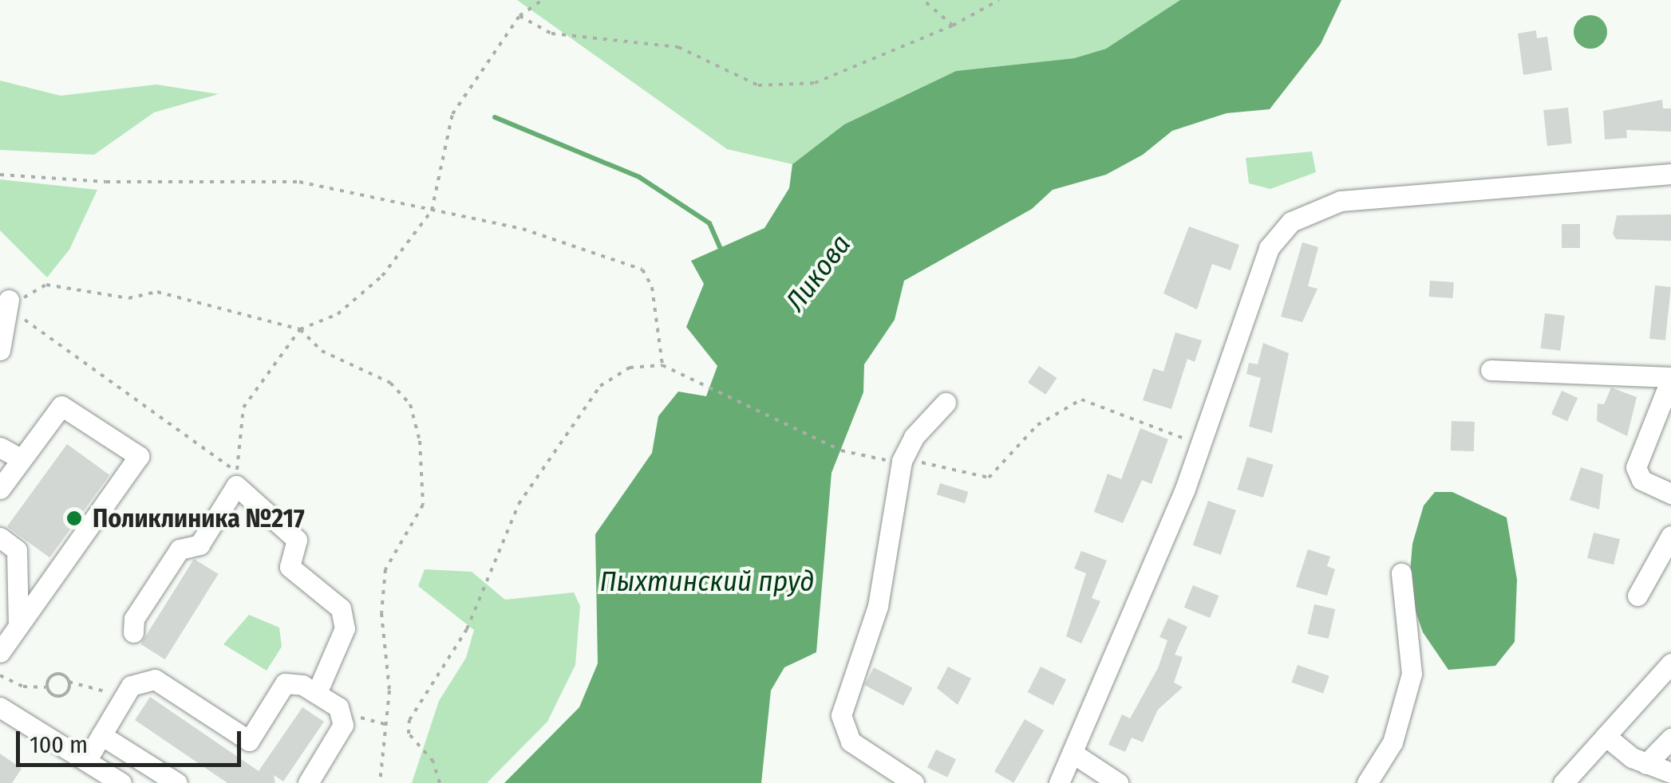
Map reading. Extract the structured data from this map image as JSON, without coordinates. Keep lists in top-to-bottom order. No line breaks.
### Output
{"water":["Ликова","Пыхтинский пруд"],"places":["Поликлиника №217"],"scale_bar":"100 m"}
